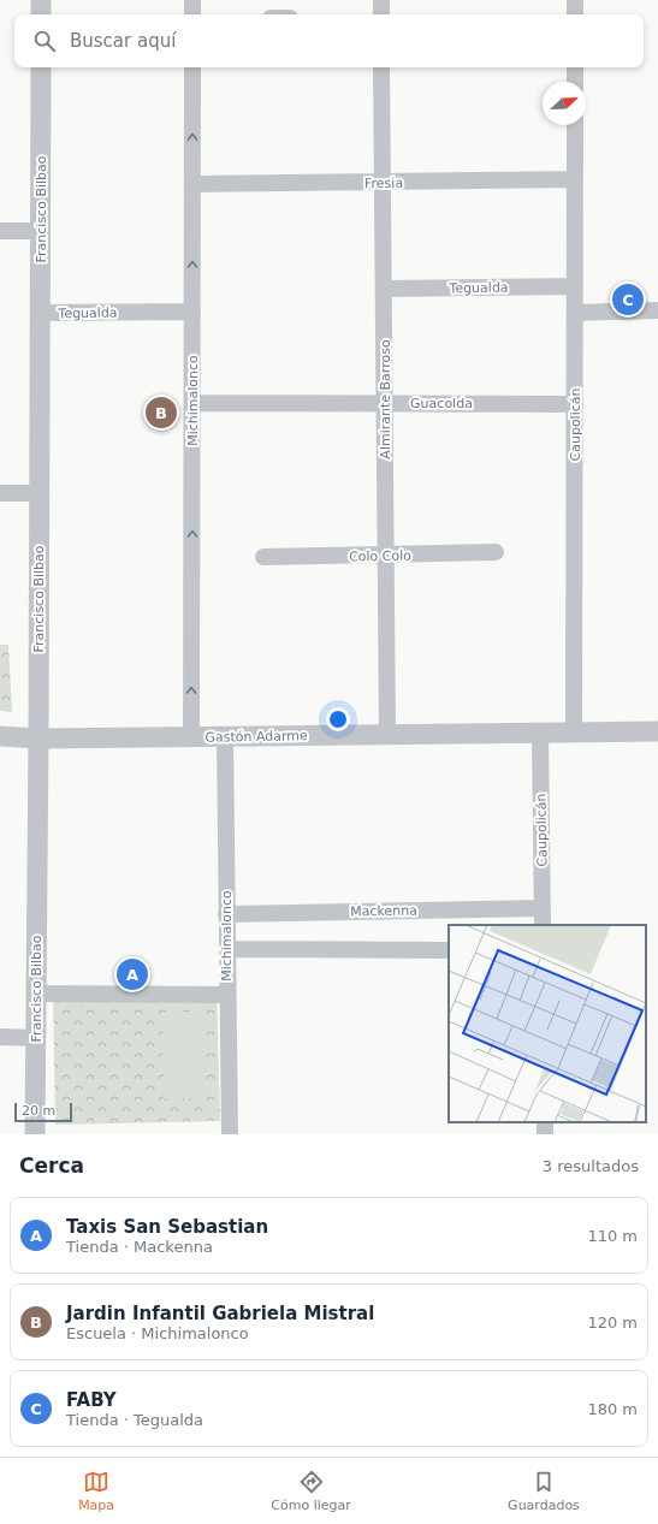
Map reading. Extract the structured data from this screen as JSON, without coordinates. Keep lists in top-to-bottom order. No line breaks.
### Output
{"streets":{"street":["Fresia","Francisco Bilbao","Tegualda","Almirante Barroso","Michimalonco","Guacolda","Caupolicán","Colo Colo","Gastón Adarme","Mackenna"]},"crossings":[["Fresia","Almirante Barroso"],["Fresia","Michimalonco"],["Fresia","Caupolicán"],["Francisco Bilbao","Tegualda"],["Francisco Bilbao","Gastón Adarme"],["Tegualda","Almirante Barroso"],["Tegualda","Michimalonco"],["Tegualda","Caupolicán"],["Almirante Barroso","Guacolda"],["Almirante Barroso","Colo Colo"],["Almirante Barroso","Gastón Adarme"],["Michimalonco","Guacolda"],["Michimalonco","Gastón Adarme"],["Michimalonco","Mackenna"],["Guacolda","Caupolicán"],["Caupolicán","Gastón Adarme"],["Caupolicán","Mackenna"]],"one_way":["Michimalonco"],"scale_bar":"20 m","north":"top right","page":{"search":"Buscar aquí","pins":["C","B","A"],"scale":"20 m","heading":["Cerca","3 resultados"],"list":[{"mark":"A","name":"Taxis San Sebastian","note":"Tienda · Mackenna","value":"110 m"},{"mark":"B","name":"Jardin Infantil Gabriela Mistral","note":"Escuela · Michimalonco","value":"120 m"},{"mark":"C","name":"FABY","note":"Tienda · Tegualda","value":"180 m"}],"nav":["Mapa","Cómo llegar","Guardados"]}}
